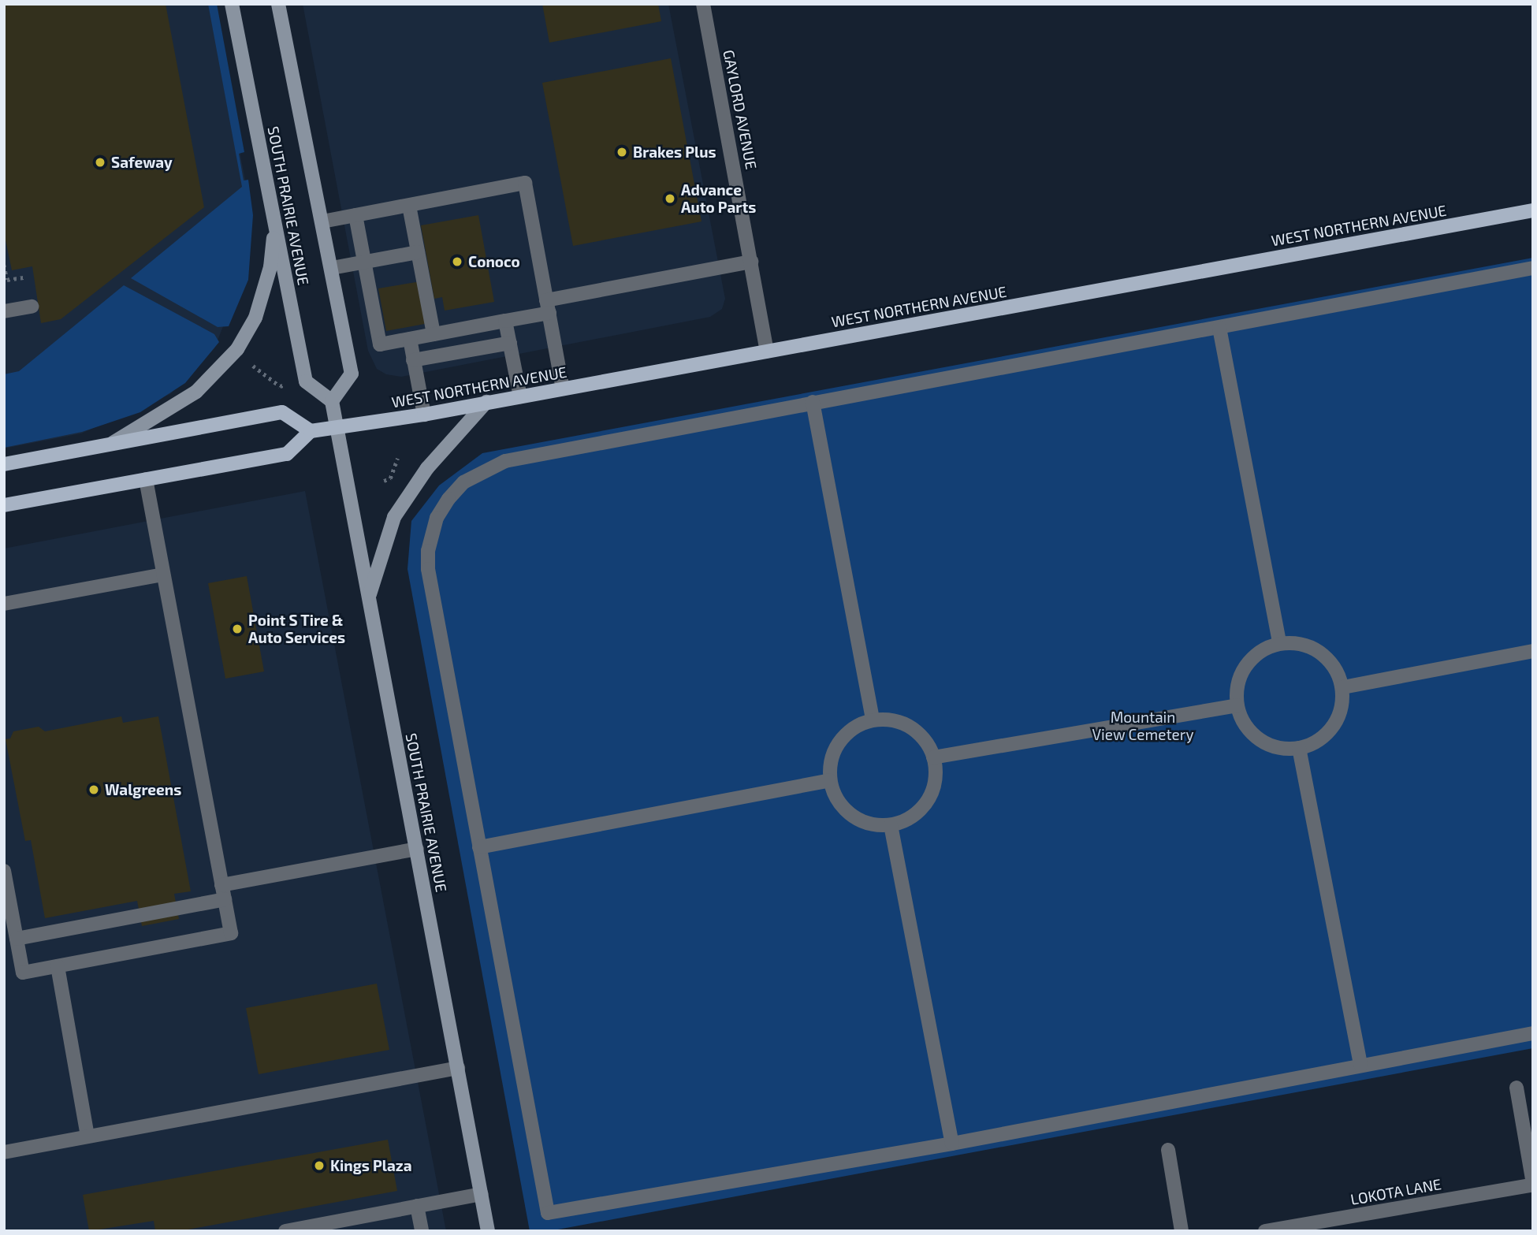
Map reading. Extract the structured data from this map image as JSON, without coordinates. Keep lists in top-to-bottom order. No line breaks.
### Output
{"streets":{"main road":["SOUTH PRAIRIE AVENUE","WEST NORTHERN AVENUE"],"street":["GAYLORD AVENUE","LOKOTA LANE"]},"crossings":[["GAYLORD AVENUE","WEST NORTHERN AVENUE"],["SOUTH PRAIRIE AVENUE","WEST NORTHERN AVENUE"]],"parks":["Mountain View Cemetery"],"places":["Brakes Plus","Safeway","Advance Auto Parts","Conoco","Point S Tire & Auto Services","Walgreens","Kings Plaza"]}
